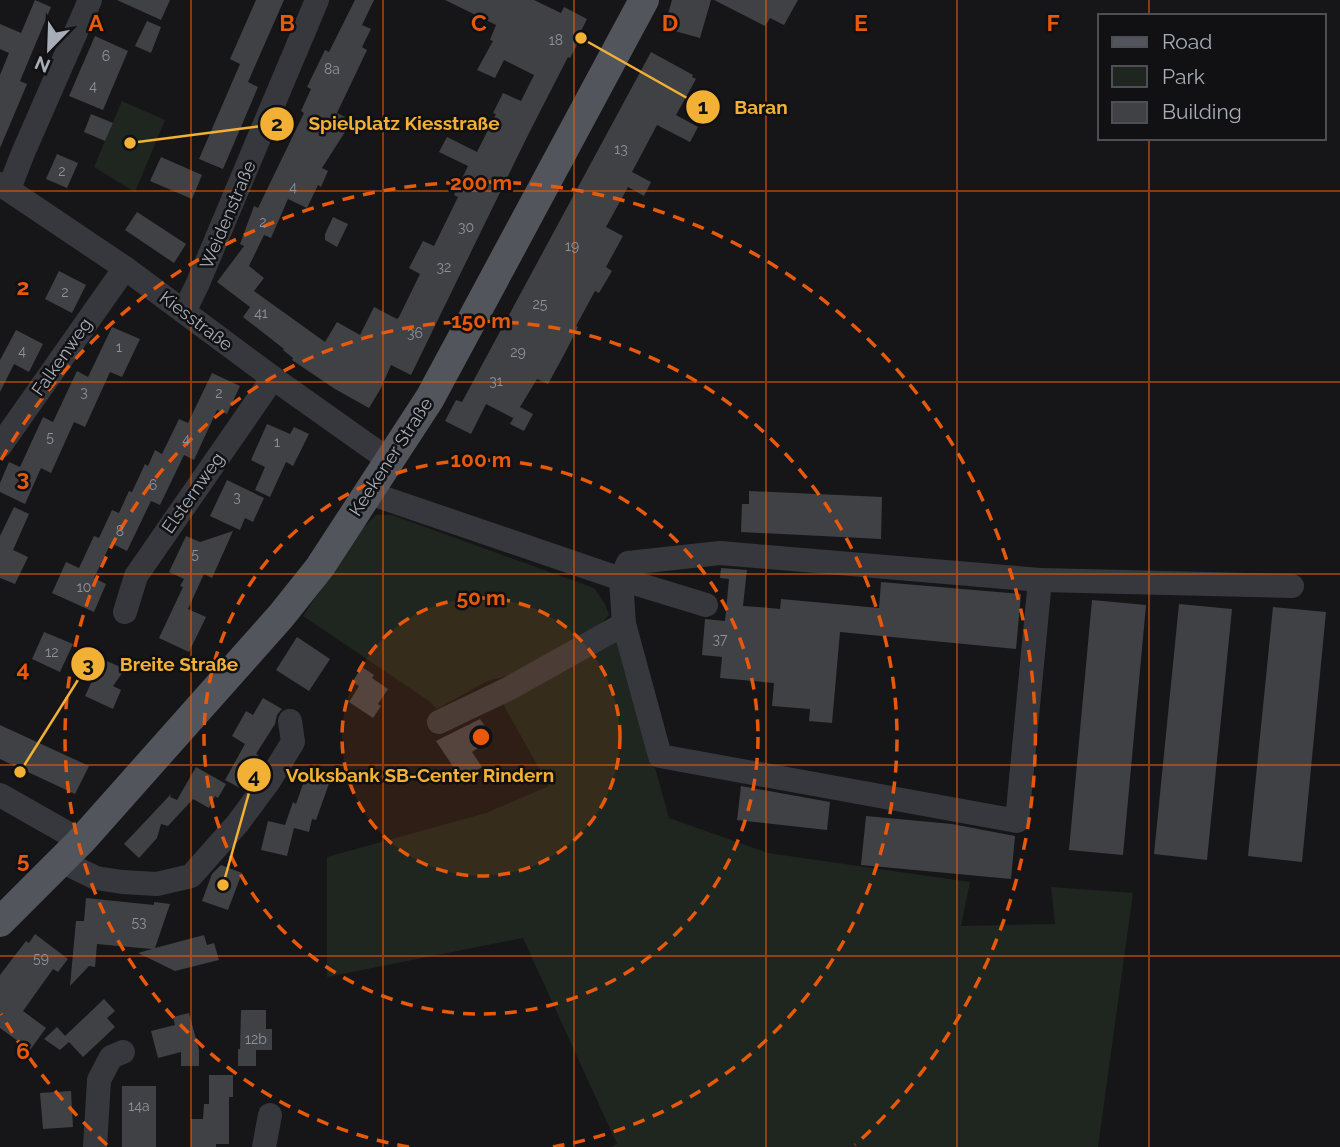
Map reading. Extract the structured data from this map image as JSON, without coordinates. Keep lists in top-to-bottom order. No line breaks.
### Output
{"streets":{"main road":["Keekener Straße"],"street":["Weidenstraße","Kiesstraße","Falkenweg","Elsternweg"]},"crossings":[["Weidenstraße","Kiesstraße"],["Kiesstraße","Falkenweg"],["Kiesstraße","Keekener Straße"],["Kiesstraße","Elsternweg"]],"places":["Baran","Spielplatz Kiesstraße","Breite Straße","Volksbank SB-Center Rindern"],"house_numbers":["18","6","8a","4","13","2","4","2","30","19","32","2","25","41","36","1","4","29","31","3","2","5","4","1","6","3","8","5","10","37","12","53","59","12b","14a"],"legend":["Road","Park","Building"],"north":"bottom left","grid":{"columns":["A","B","C","D","E","F"],"rows":["2","3","4","5","6"]},"rings":["200 m","150 m","100 m","50 m"]}
